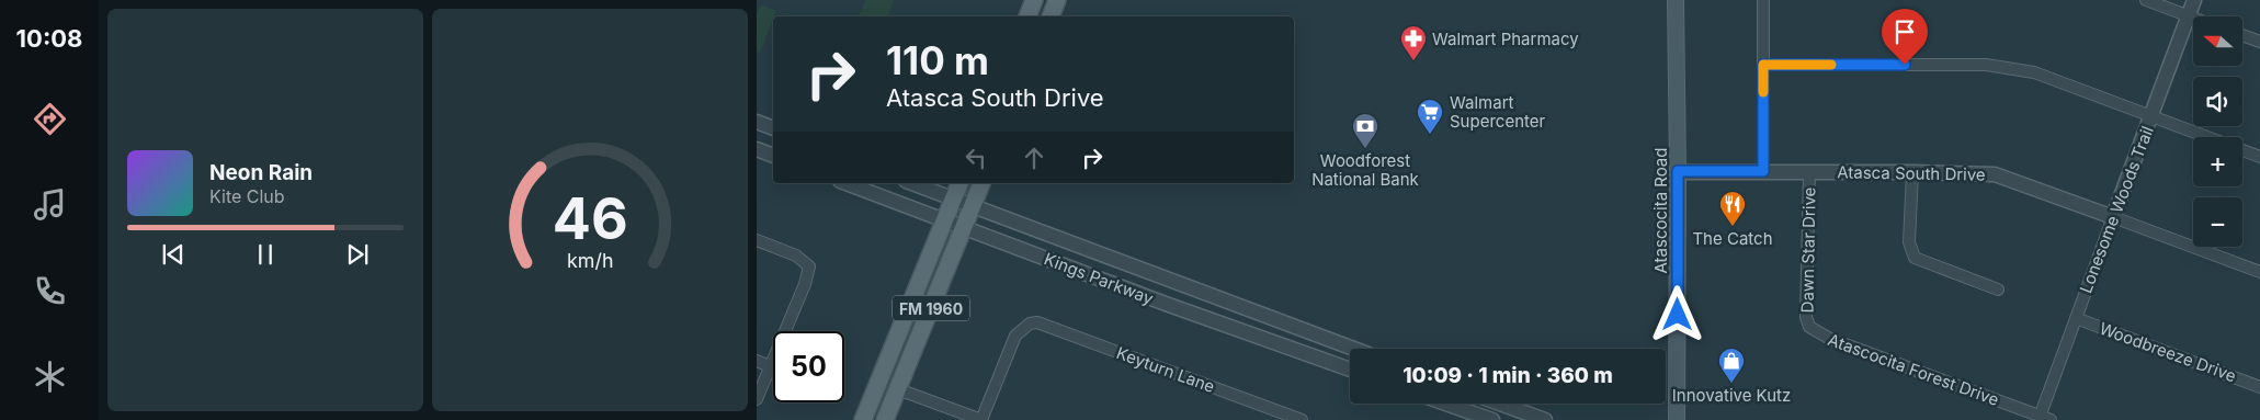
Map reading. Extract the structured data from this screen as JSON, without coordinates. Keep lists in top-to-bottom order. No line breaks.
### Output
{"streets":{"main road":["Atascocita Road","FM 1960"],"street":["Atasca South Drive","Lonesome Woods Trail","Dawn Star Drive","Kings Parkway","Woodbreeze Drive","Keyturn Lane","Atascocita Forest Drive"]},"crossings":[["Atasca South Drive","Lonesome Woods Trail"],["Atasca South Drive","Atascocita Road"],["Atasca South Drive","Dawn Star Drive"],["Lonesome Woods Trail","Woodbreeze Drive"],["Lonesome Woods Trail","Atascocita Forest Drive"],["Dawn Star Drive","Atascocita Forest Drive"],["Kings Parkway","FM 1960"]],"places":{"pharmacy":["Walmart Pharmacy"],"supermarket":["Walmart Supercenter"],"bank":["Woodforest National Bank"],"restaurant":["The Catch"],"shop":["Innovative Kutz"]},"north":"left","page":{"tabs":"10:08","map_buttons":["+","−"],"turn":["110 m","Atasca South Drive"],"song":["Neon Rain","Kite Club"],"limit":"50","trip":"10:09 · 1 min · 360 m","gauge":["46","km/h"]}}
